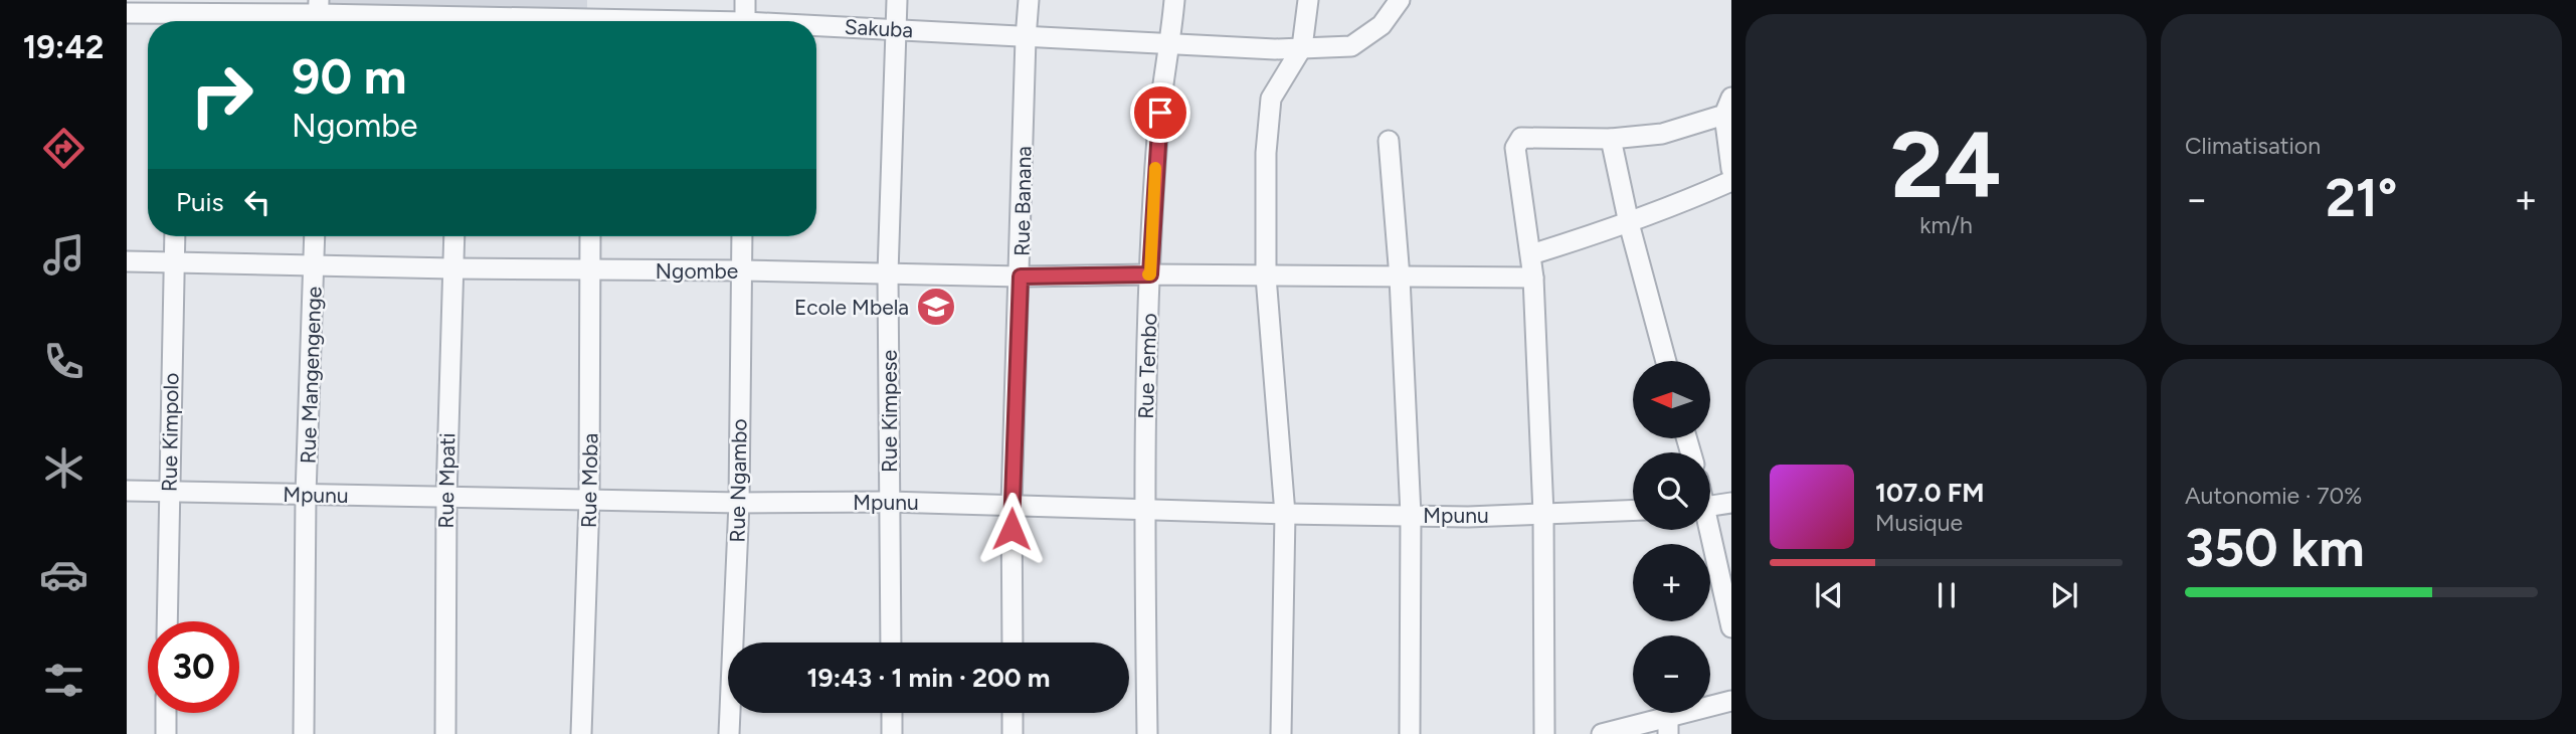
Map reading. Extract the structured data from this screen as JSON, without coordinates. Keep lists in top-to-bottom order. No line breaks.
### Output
{"streets":{"street":["Sakuba","Rue Banana","Ngombe","Rue Tembo","Rue Mangengenge","Rue Kimpese","Rue Kimpolo","Rue Mpati","Rue Moba","Rue Ngambo","Mpunu"]},"crossings":[["Sakuba","Rue Banana"],["Sakuba","Rue Tembo"],["Sakuba","Rue Kimpese"],["Rue Banana","Ngombe"],["Rue Banana","Mpunu"],["Ngombe","Rue Tembo"],["Ngombe","Rue Mangengenge"],["Ngombe","Rue Kimpese"],["Ngombe","Rue Kimpolo"],["Ngombe","Rue Mpati"],["Ngombe","Rue Moba"],["Ngombe","Rue Ngambo"],["Rue Tembo","Mpunu"],["Rue Mangengenge","Mpunu"],["Rue Kimpese","Mpunu"],["Rue Kimpolo","Mpunu"],["Rue Mpati","Mpunu"],["Rue Moba","Mpunu"],["Rue Ngambo","Mpunu"]],"places":{"school or university":["Ecole Mbela"]},"north":"left","page":{"tabs":"19:42","tile":[["24","km/h"],"Climatisation",["Autonomie · 70%","350 km"]],"turn":["90 m","Ngombe"],"then":"Puis","heat":["−","21°","+"],"map_buttons":["+","−"],"song":["107.0 FM","Musique"],"limit":"30","trip":"19:43 · 1 min · 200 m"}}
